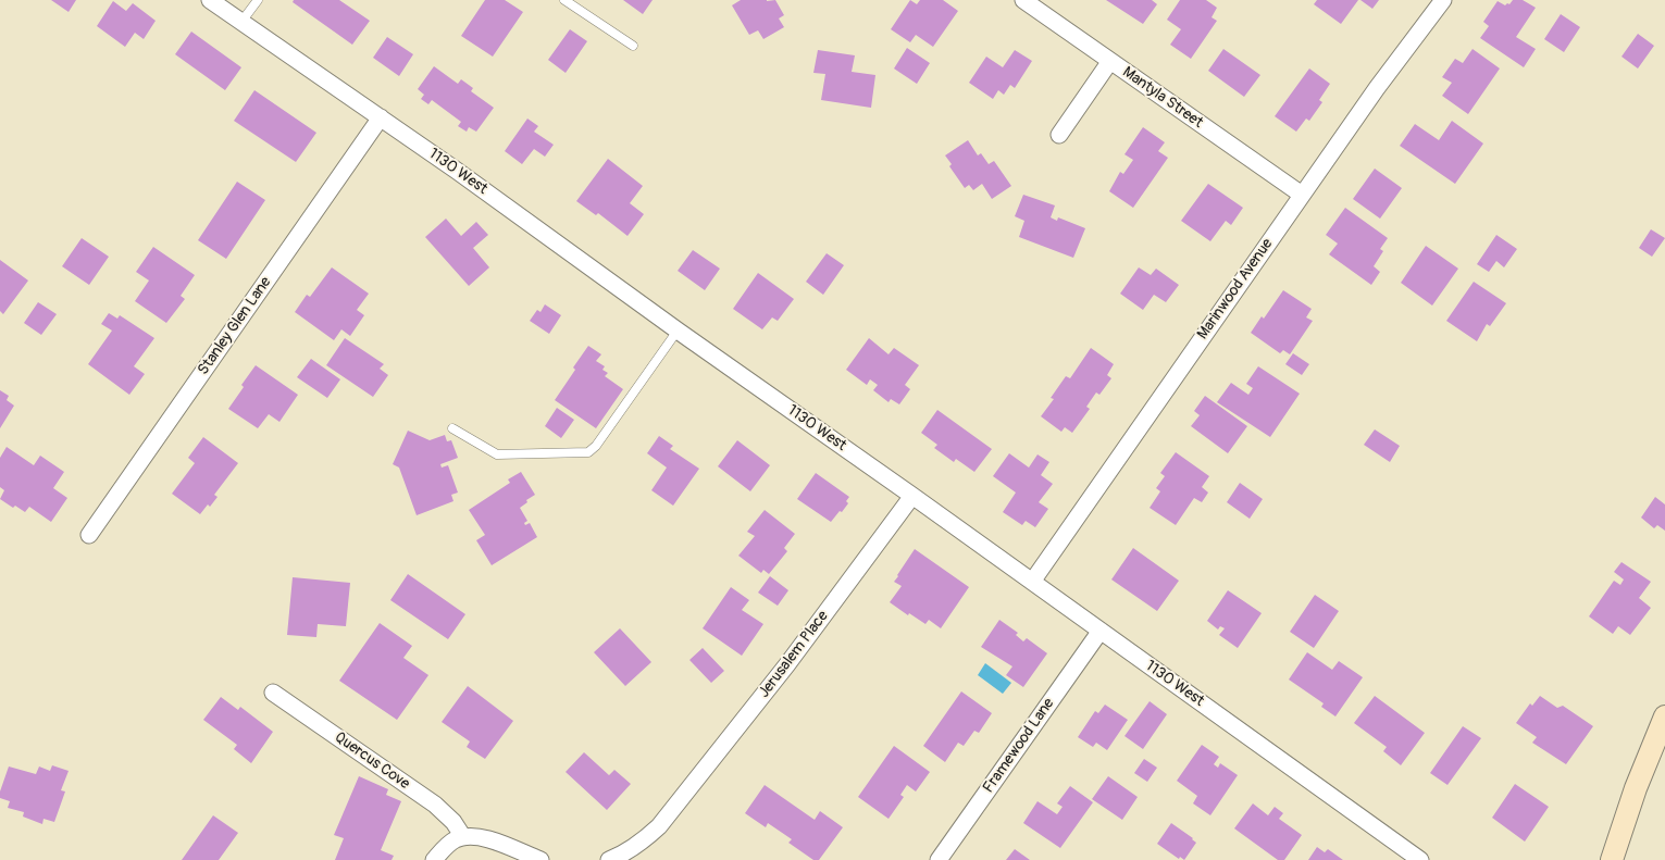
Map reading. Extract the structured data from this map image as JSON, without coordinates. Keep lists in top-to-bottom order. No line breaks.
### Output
{"streets":{"street":["Mantyla Street","1130 West","Marinwood Avenue","Stanley Glen Lane","Jerusalem Place","Framewood Lane","Quercus Cove"]},"crossings":[["Mantyla Street","Marinwood Avenue"],["1130 West","Marinwood Avenue"],["1130 West","Stanley Glen Lane"],["1130 West","Jerusalem Place"],["1130 West","Framewood Lane"]]}
